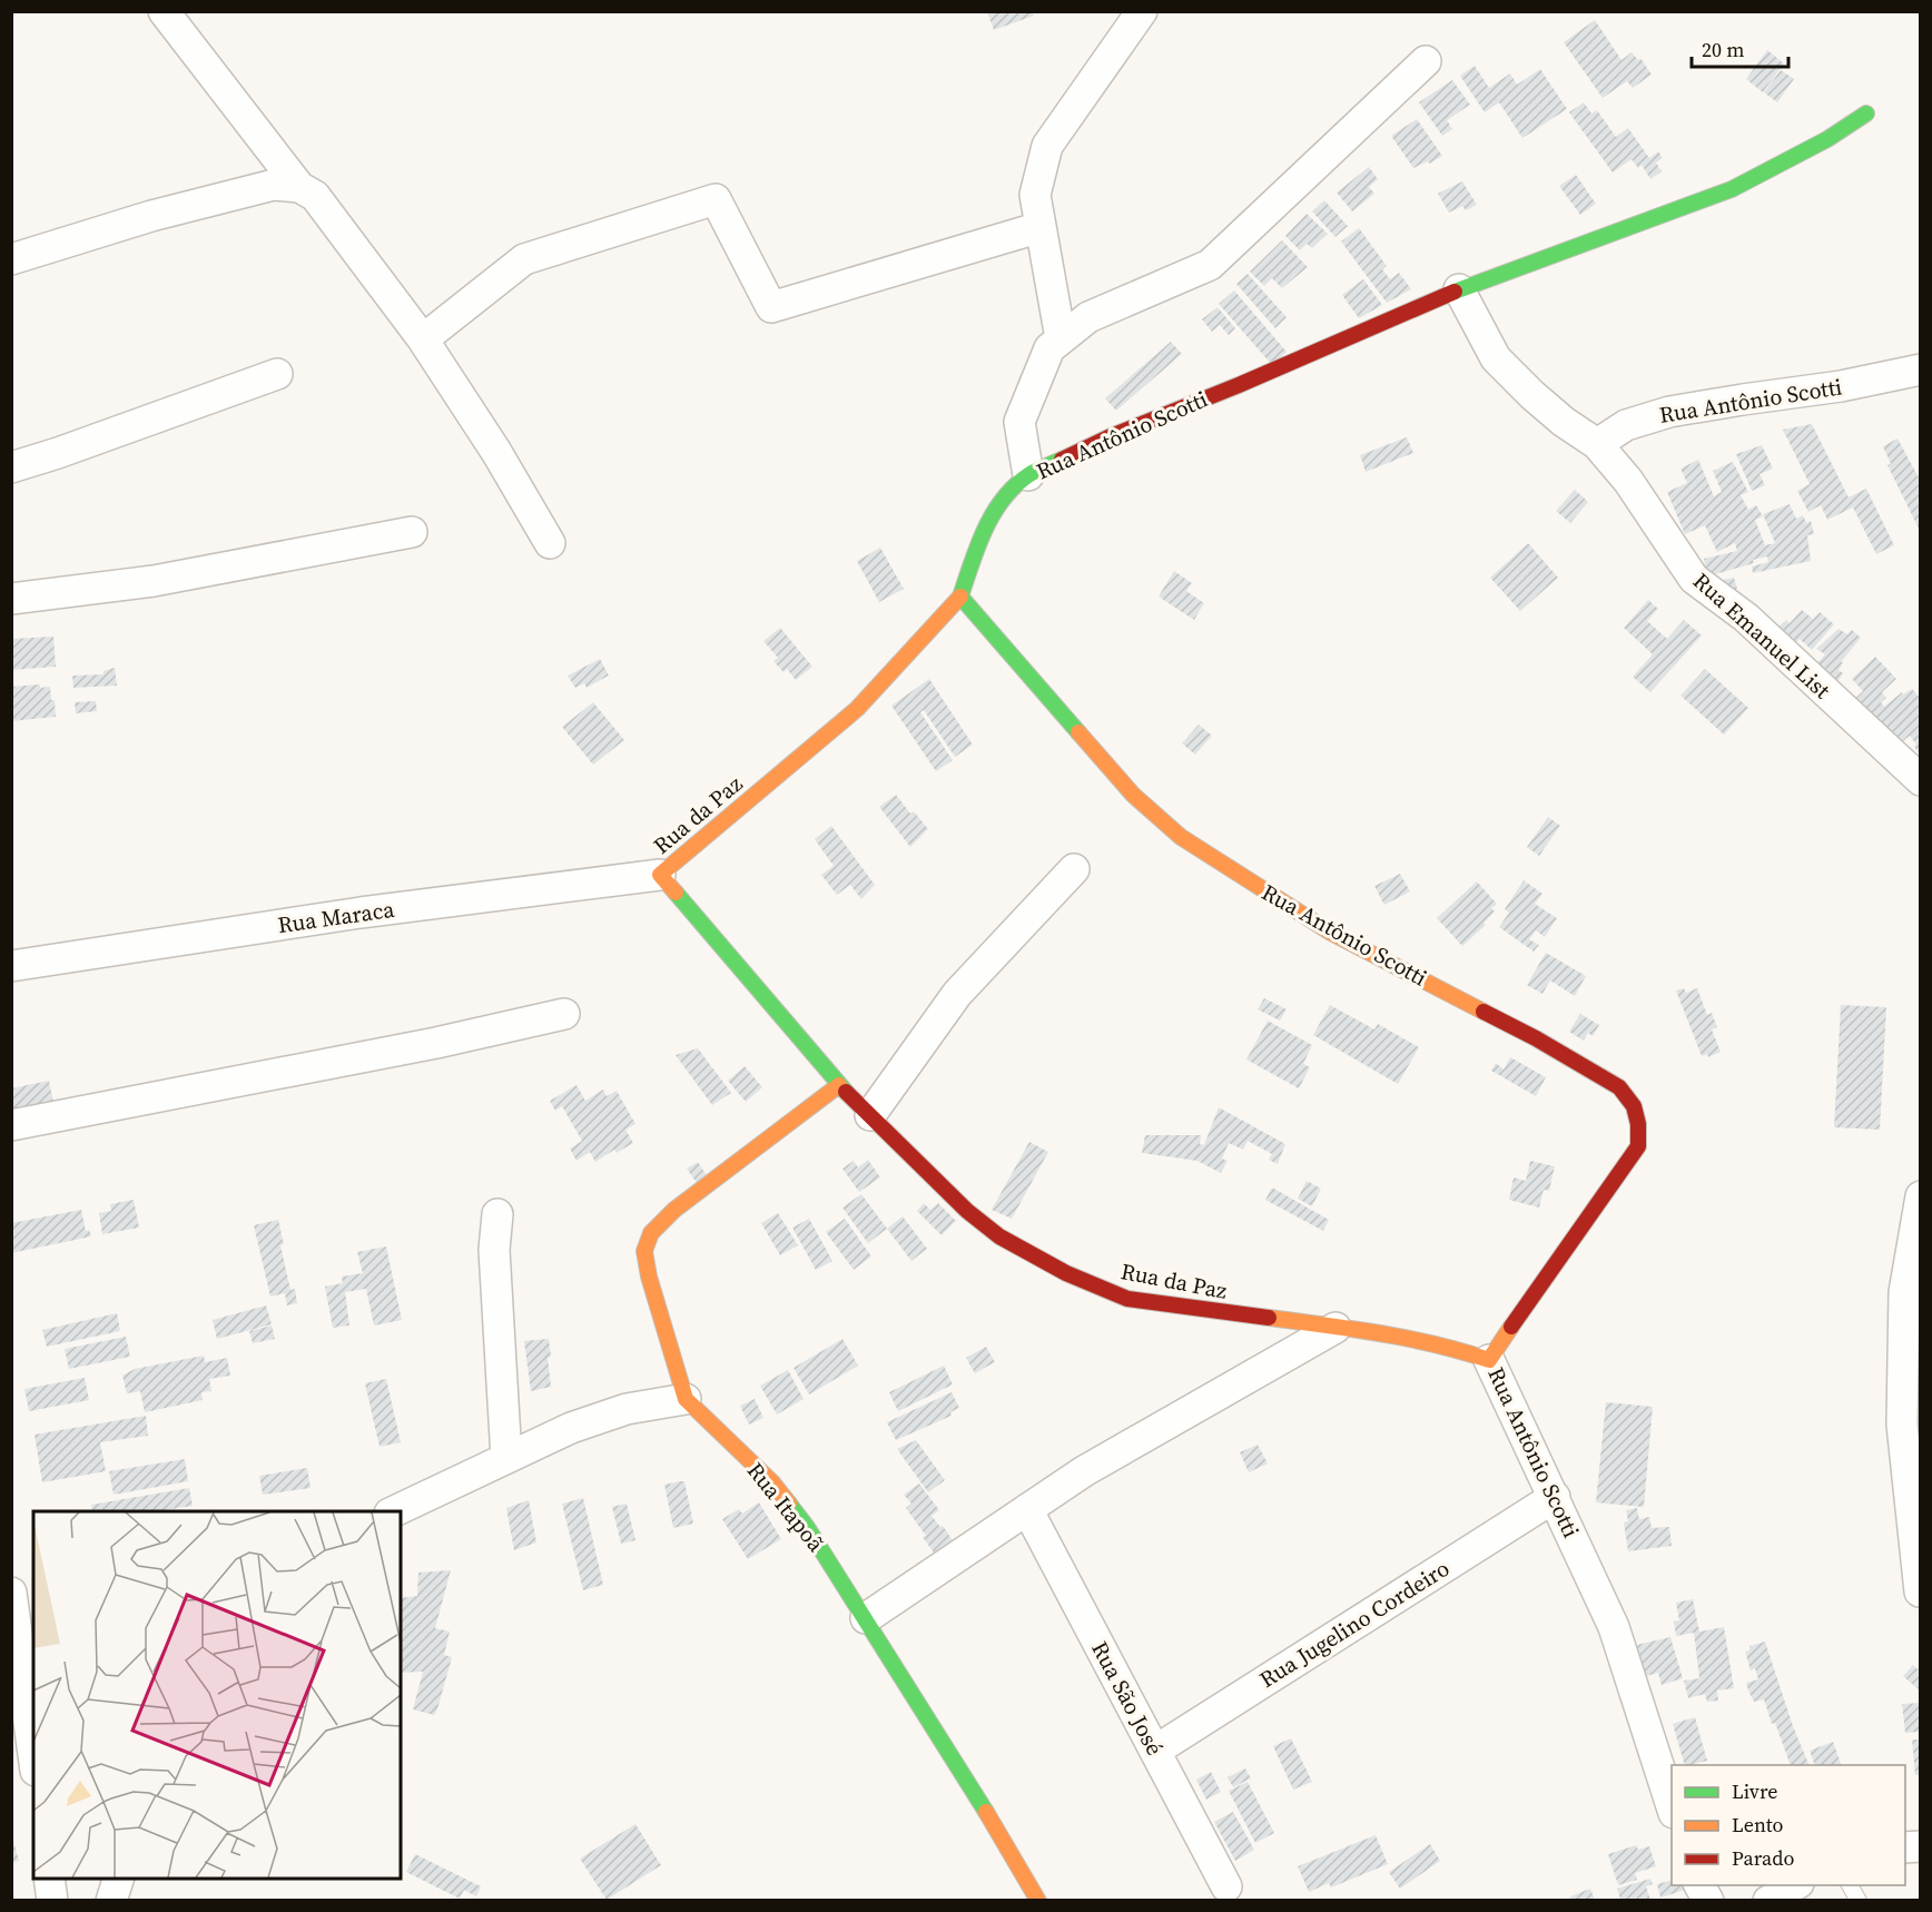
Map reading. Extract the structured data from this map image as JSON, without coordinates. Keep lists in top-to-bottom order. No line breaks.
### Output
{"streets":{"street":["Rua Antônio Scotti","Rua Emanuel List","Rua da Paz","Rua Maraca","Rua Itapoã","Rua Jugelino Cordeiro","Rua São José"]},"crossings":[["Rua Antônio Scotti","Rua Emanuel List"],["Rua Antônio Scotti","Rua da Paz"],["Rua Antônio Scotti","Rua Jugelino Cordeiro"],["Rua da Paz","Rua Maraca"],["Rua Jugelino Cordeiro","Rua São José"]],"legend":["Livre","Lento","Parado"],"scale_bar":"20 m"}
